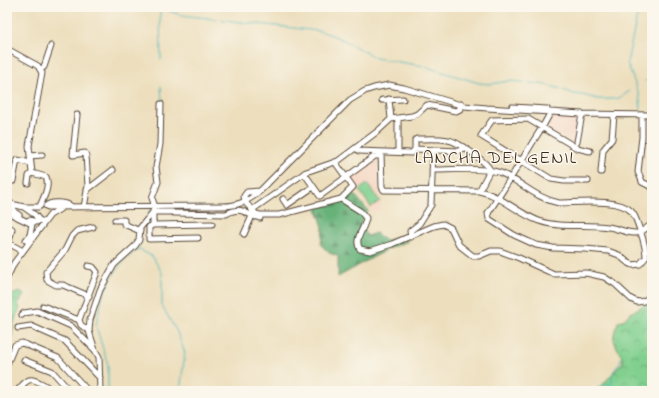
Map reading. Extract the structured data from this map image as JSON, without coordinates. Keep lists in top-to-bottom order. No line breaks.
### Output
{"districts":["LANCHA DEL GENIL"]}
